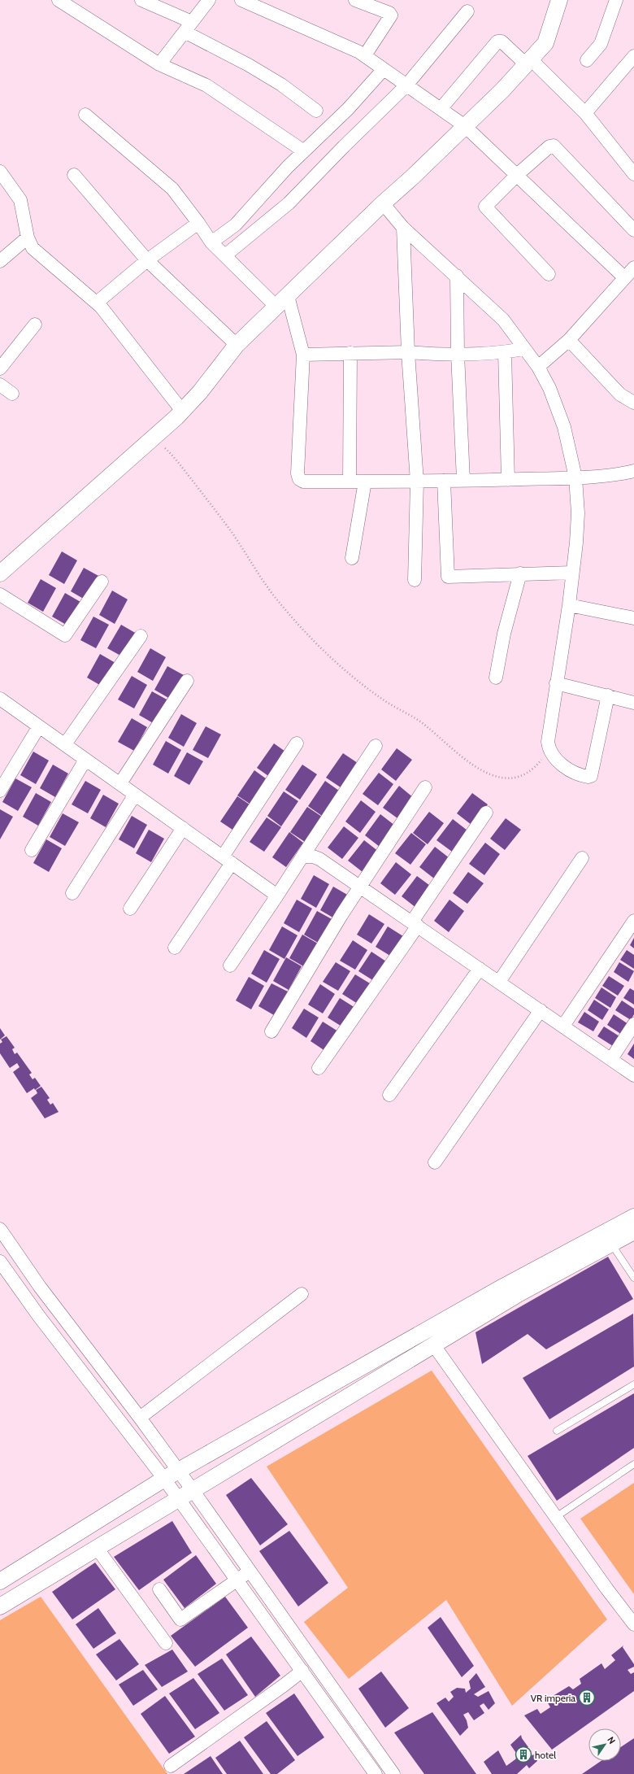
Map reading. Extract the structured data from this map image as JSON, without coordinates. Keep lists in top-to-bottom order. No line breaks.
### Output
{"places":{"building":["VR imperia","hotel"]},"north":"top right"}
